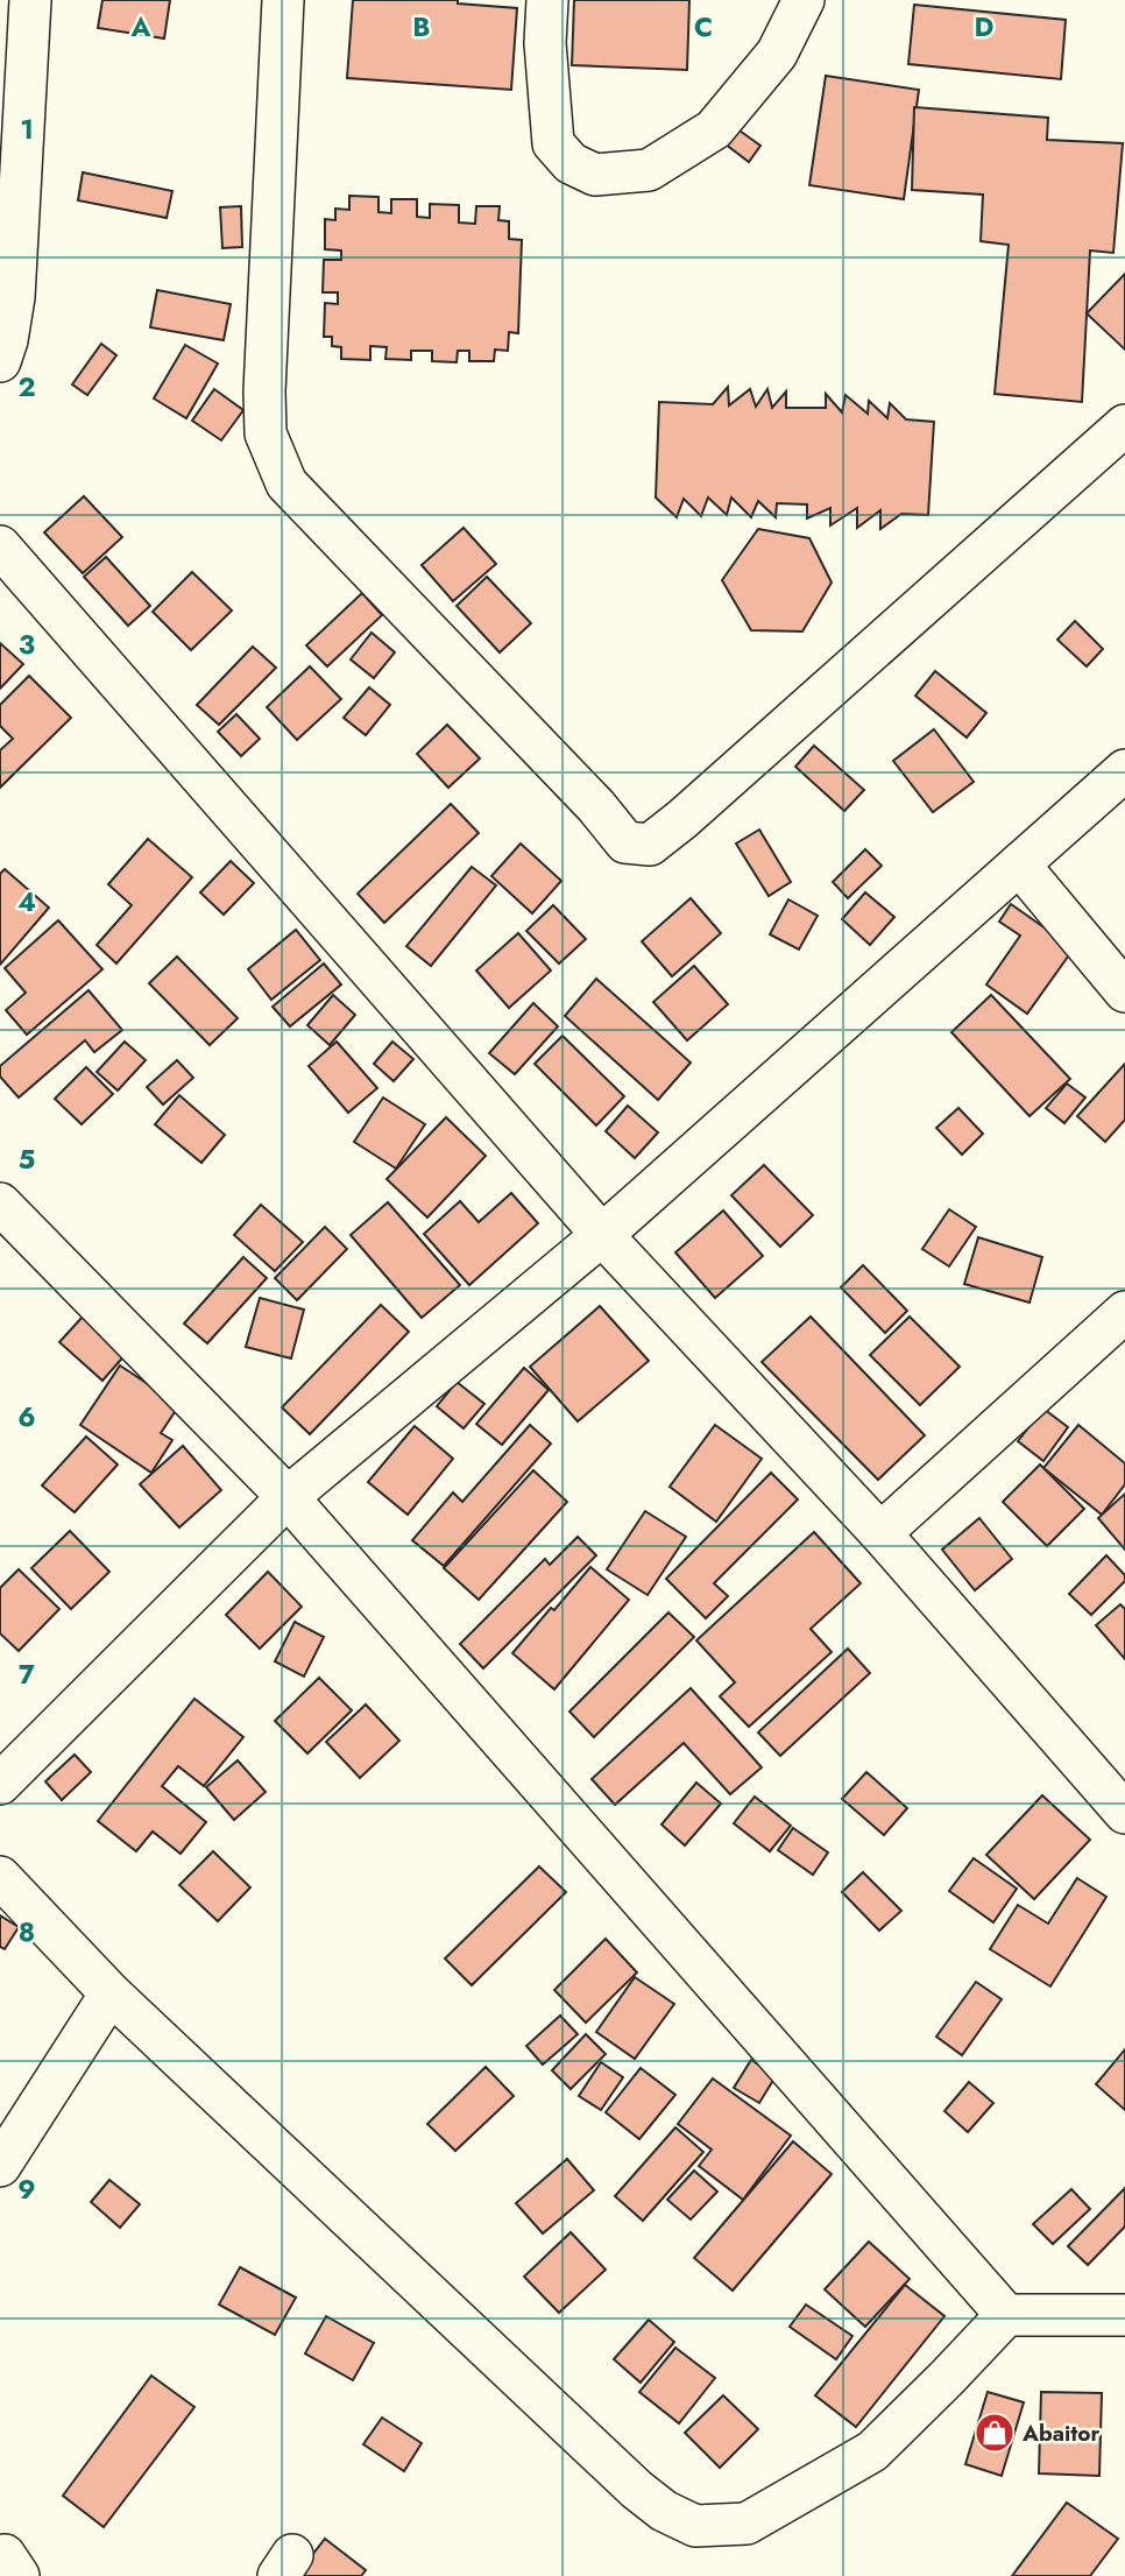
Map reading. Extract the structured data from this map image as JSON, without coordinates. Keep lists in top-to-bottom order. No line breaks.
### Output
{"places":{"shop":["Abaitor"]},"grid":{"columns":["A","B","C","D"],"rows":["1","2","3","4","5","6","7","8","9"]}}
